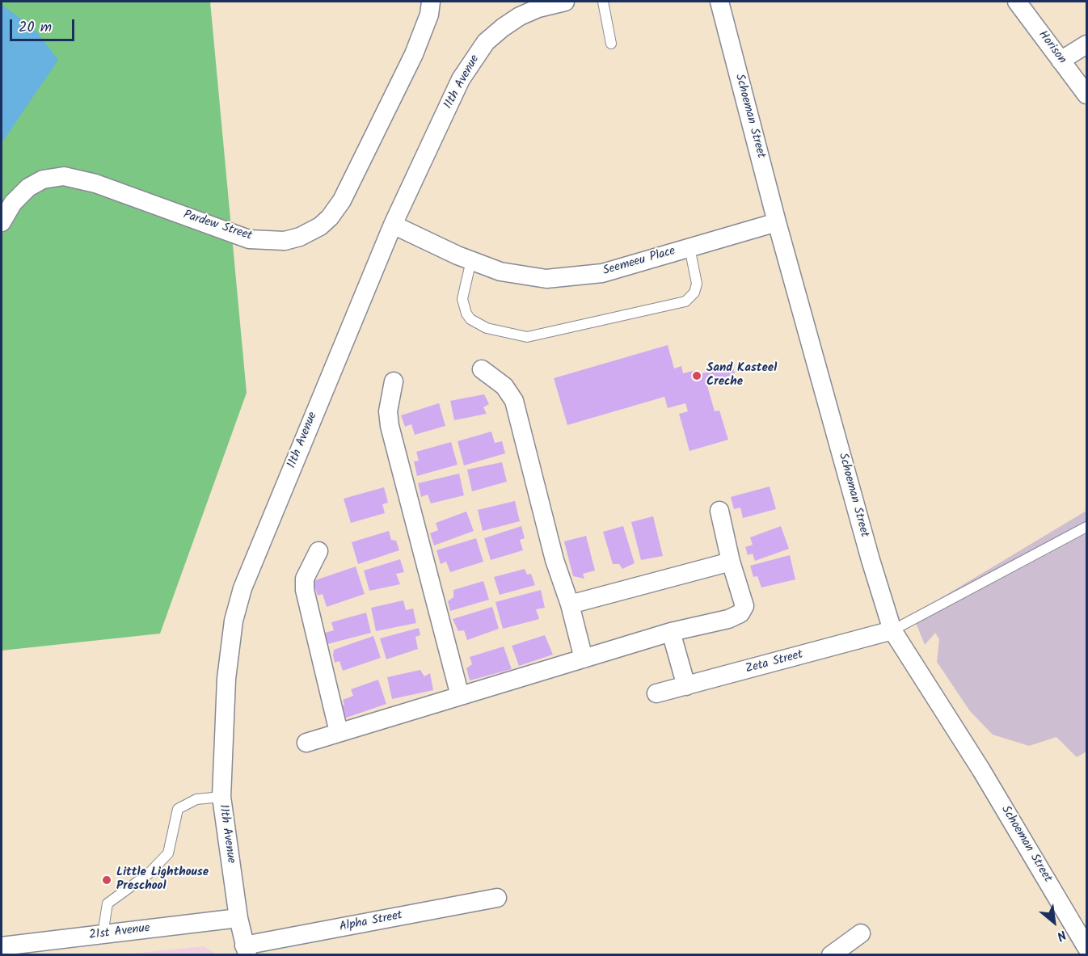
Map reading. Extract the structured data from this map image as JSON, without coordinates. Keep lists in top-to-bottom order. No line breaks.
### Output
{"streets":{"street":["Horison","11th Avenue","Schoeman Street","Pardew Street","Seemeeu Place","Zeta Street","Alpha Street","21st Avenue"]},"crossings":[["11th Avenue","Seemeeu Place"],["11th Avenue","Alpha Street"],["11th Avenue","21st Avenue"],["Schoeman Street","Seemeeu Place"],["Schoeman Street","Zeta Street"]],"places":["Sand Kasteel Creche","Little Lighthouse Preschool"],"scale_bar":"20 m","north":"bottom right"}
